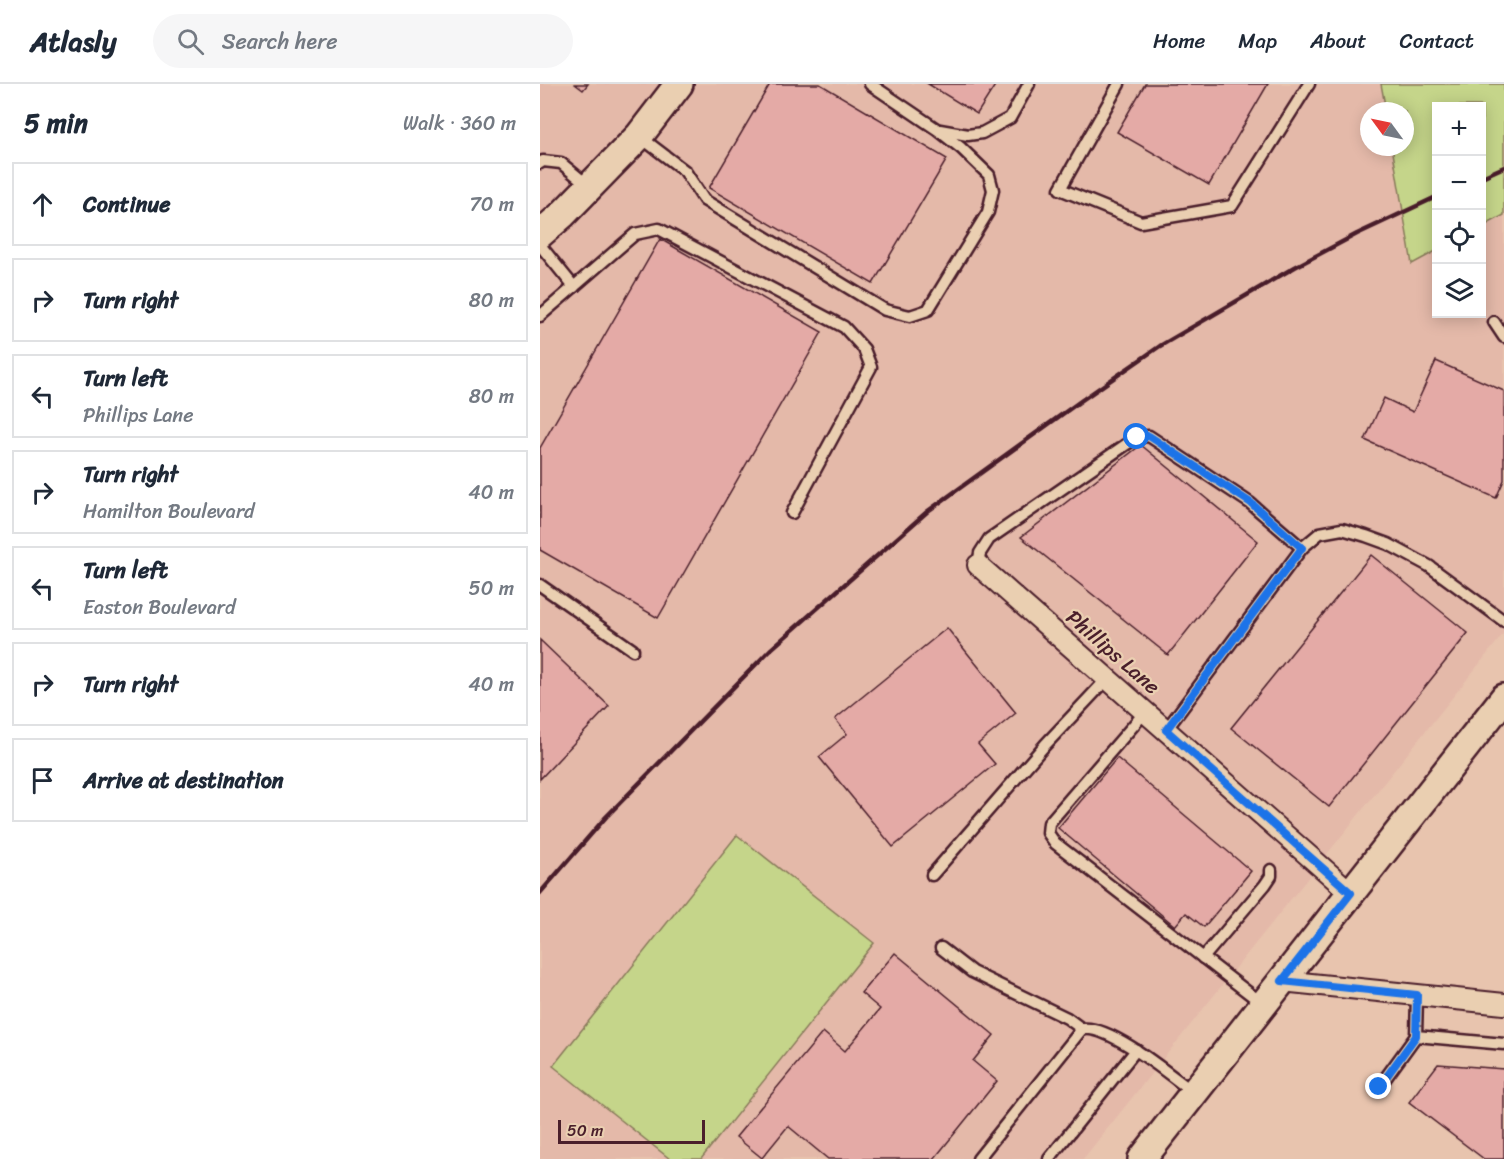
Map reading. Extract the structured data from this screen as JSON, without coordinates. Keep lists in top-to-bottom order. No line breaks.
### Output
{"streets":{"street":["Phillips Lane"]},"scale_bar":"50 m","north":"top left","page":{"header":"Atlasly","search":"Search here","nav":["Home","Map","About","Contact"],"heading":["5 min","Walk · 360 m"],"map_buttons":["+","−"],"list":[["Continue","70 m"],["Turn right","80 m"],["Turn left","Phillips Lane","80 m"],["Turn right","Hamilton Boulevard","40 m"],["Turn left","Easton Boulevard","50 m"],["Turn right","40 m"],"Arrive at destination"],"scale":"50 m"}}
